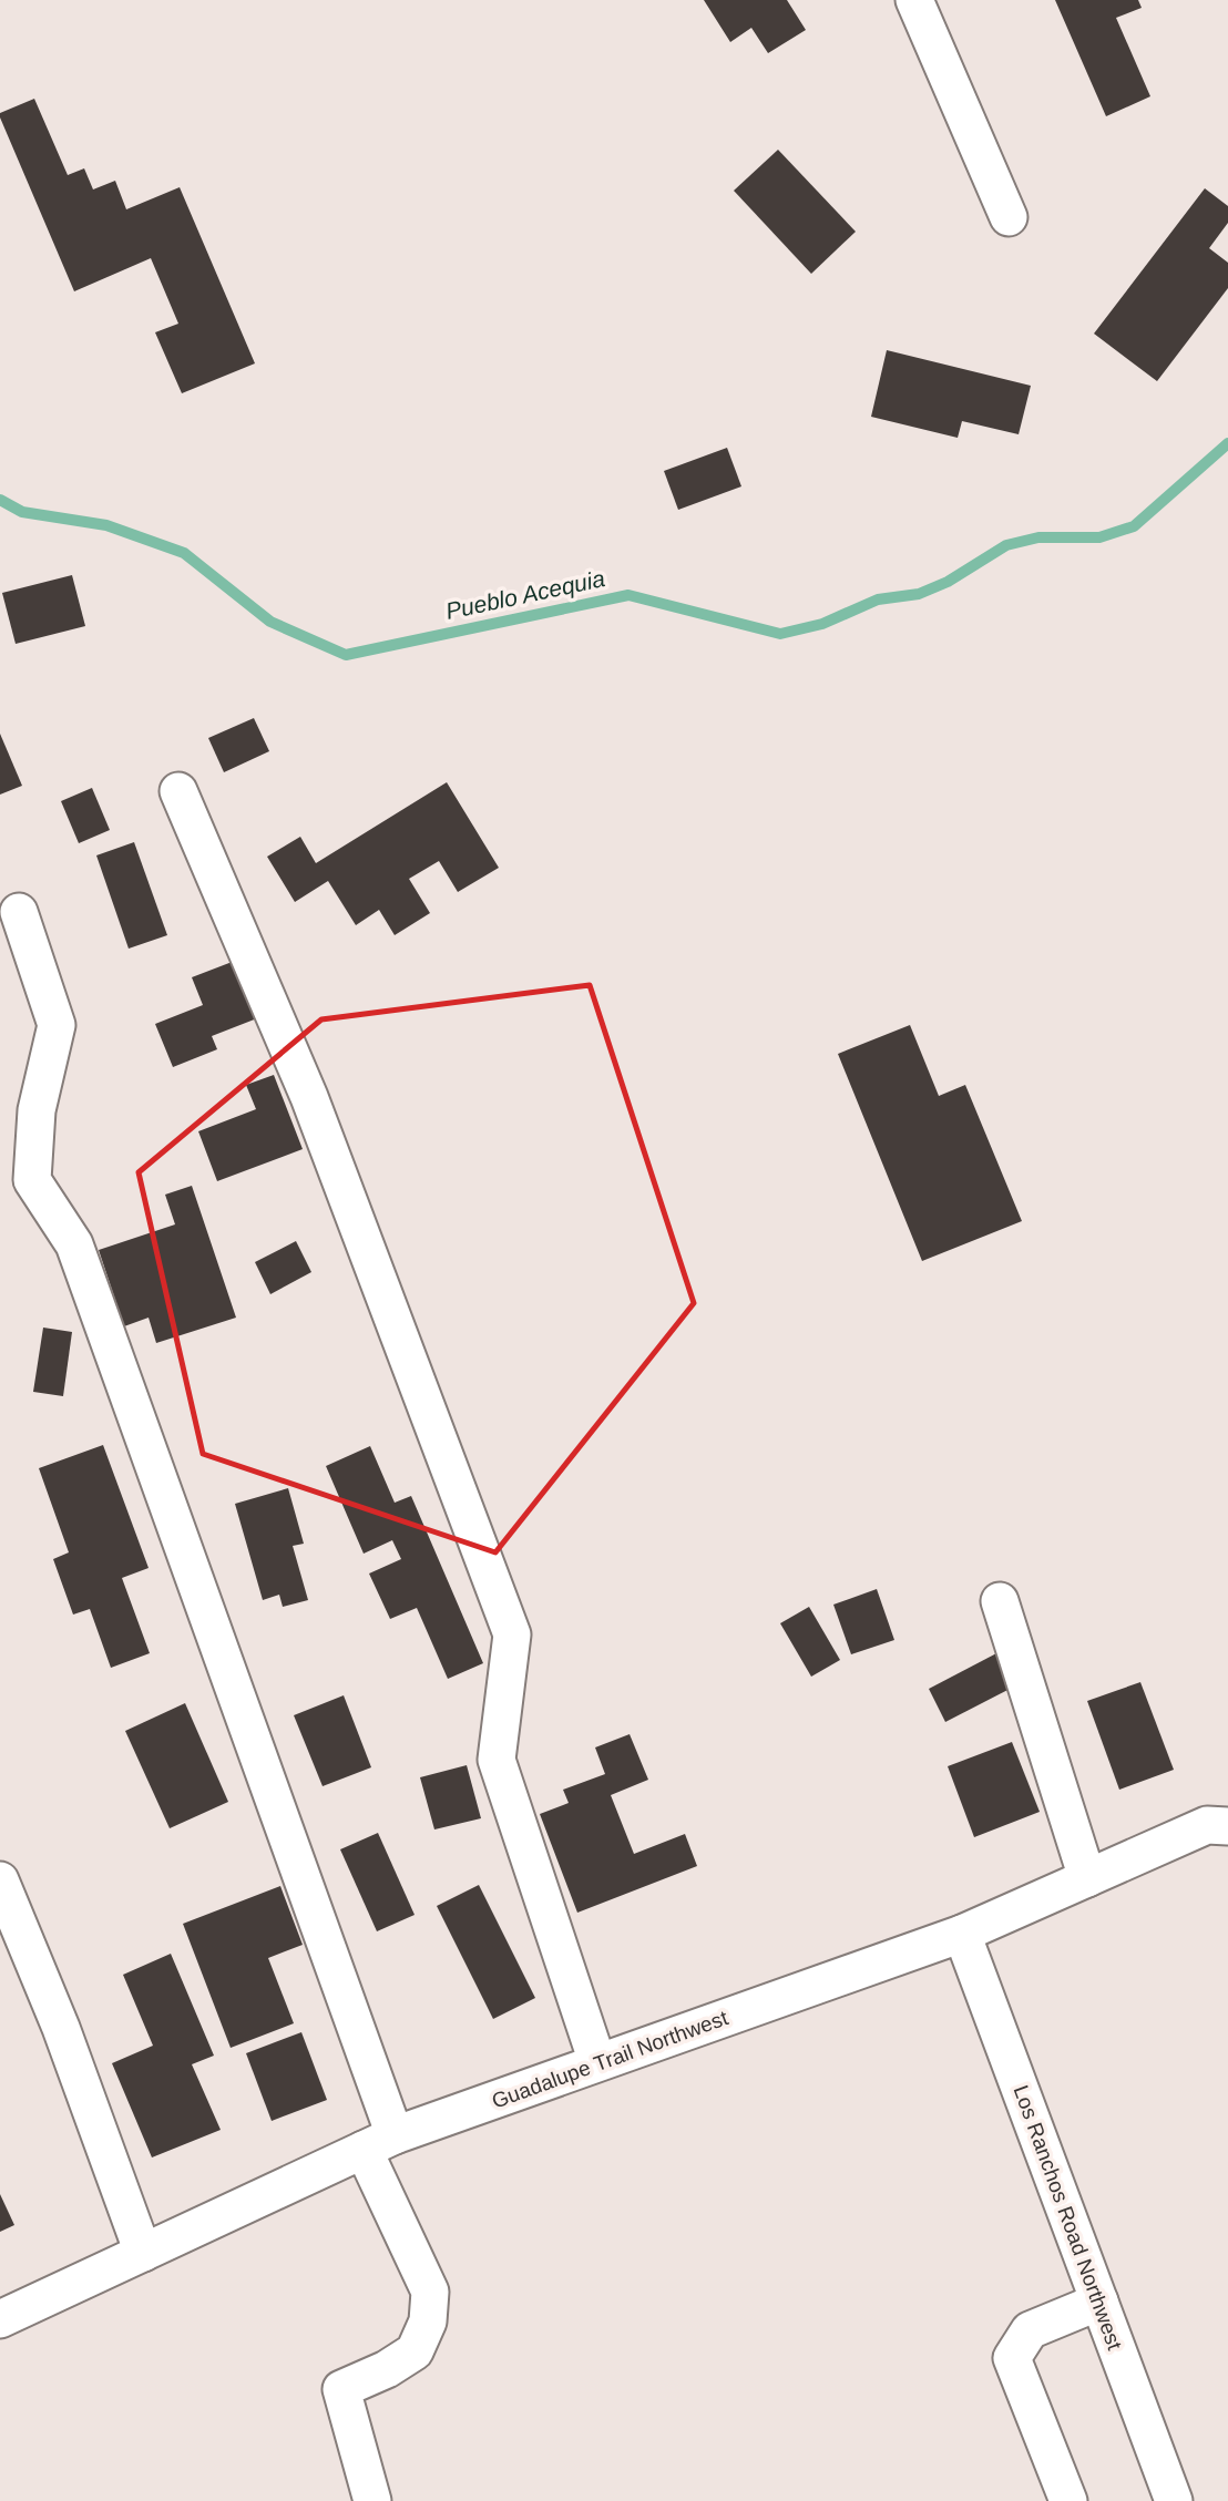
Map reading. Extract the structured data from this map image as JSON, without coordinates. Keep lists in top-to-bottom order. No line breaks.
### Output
{"streets":{"street":["Guadalupe Trail Northwest","Los Ranchos Road Northwest"]},"crossings":[["Guadalupe Trail Northwest","Los Ranchos Road Northwest"]],"water":["Pueblo Acequia"]}
